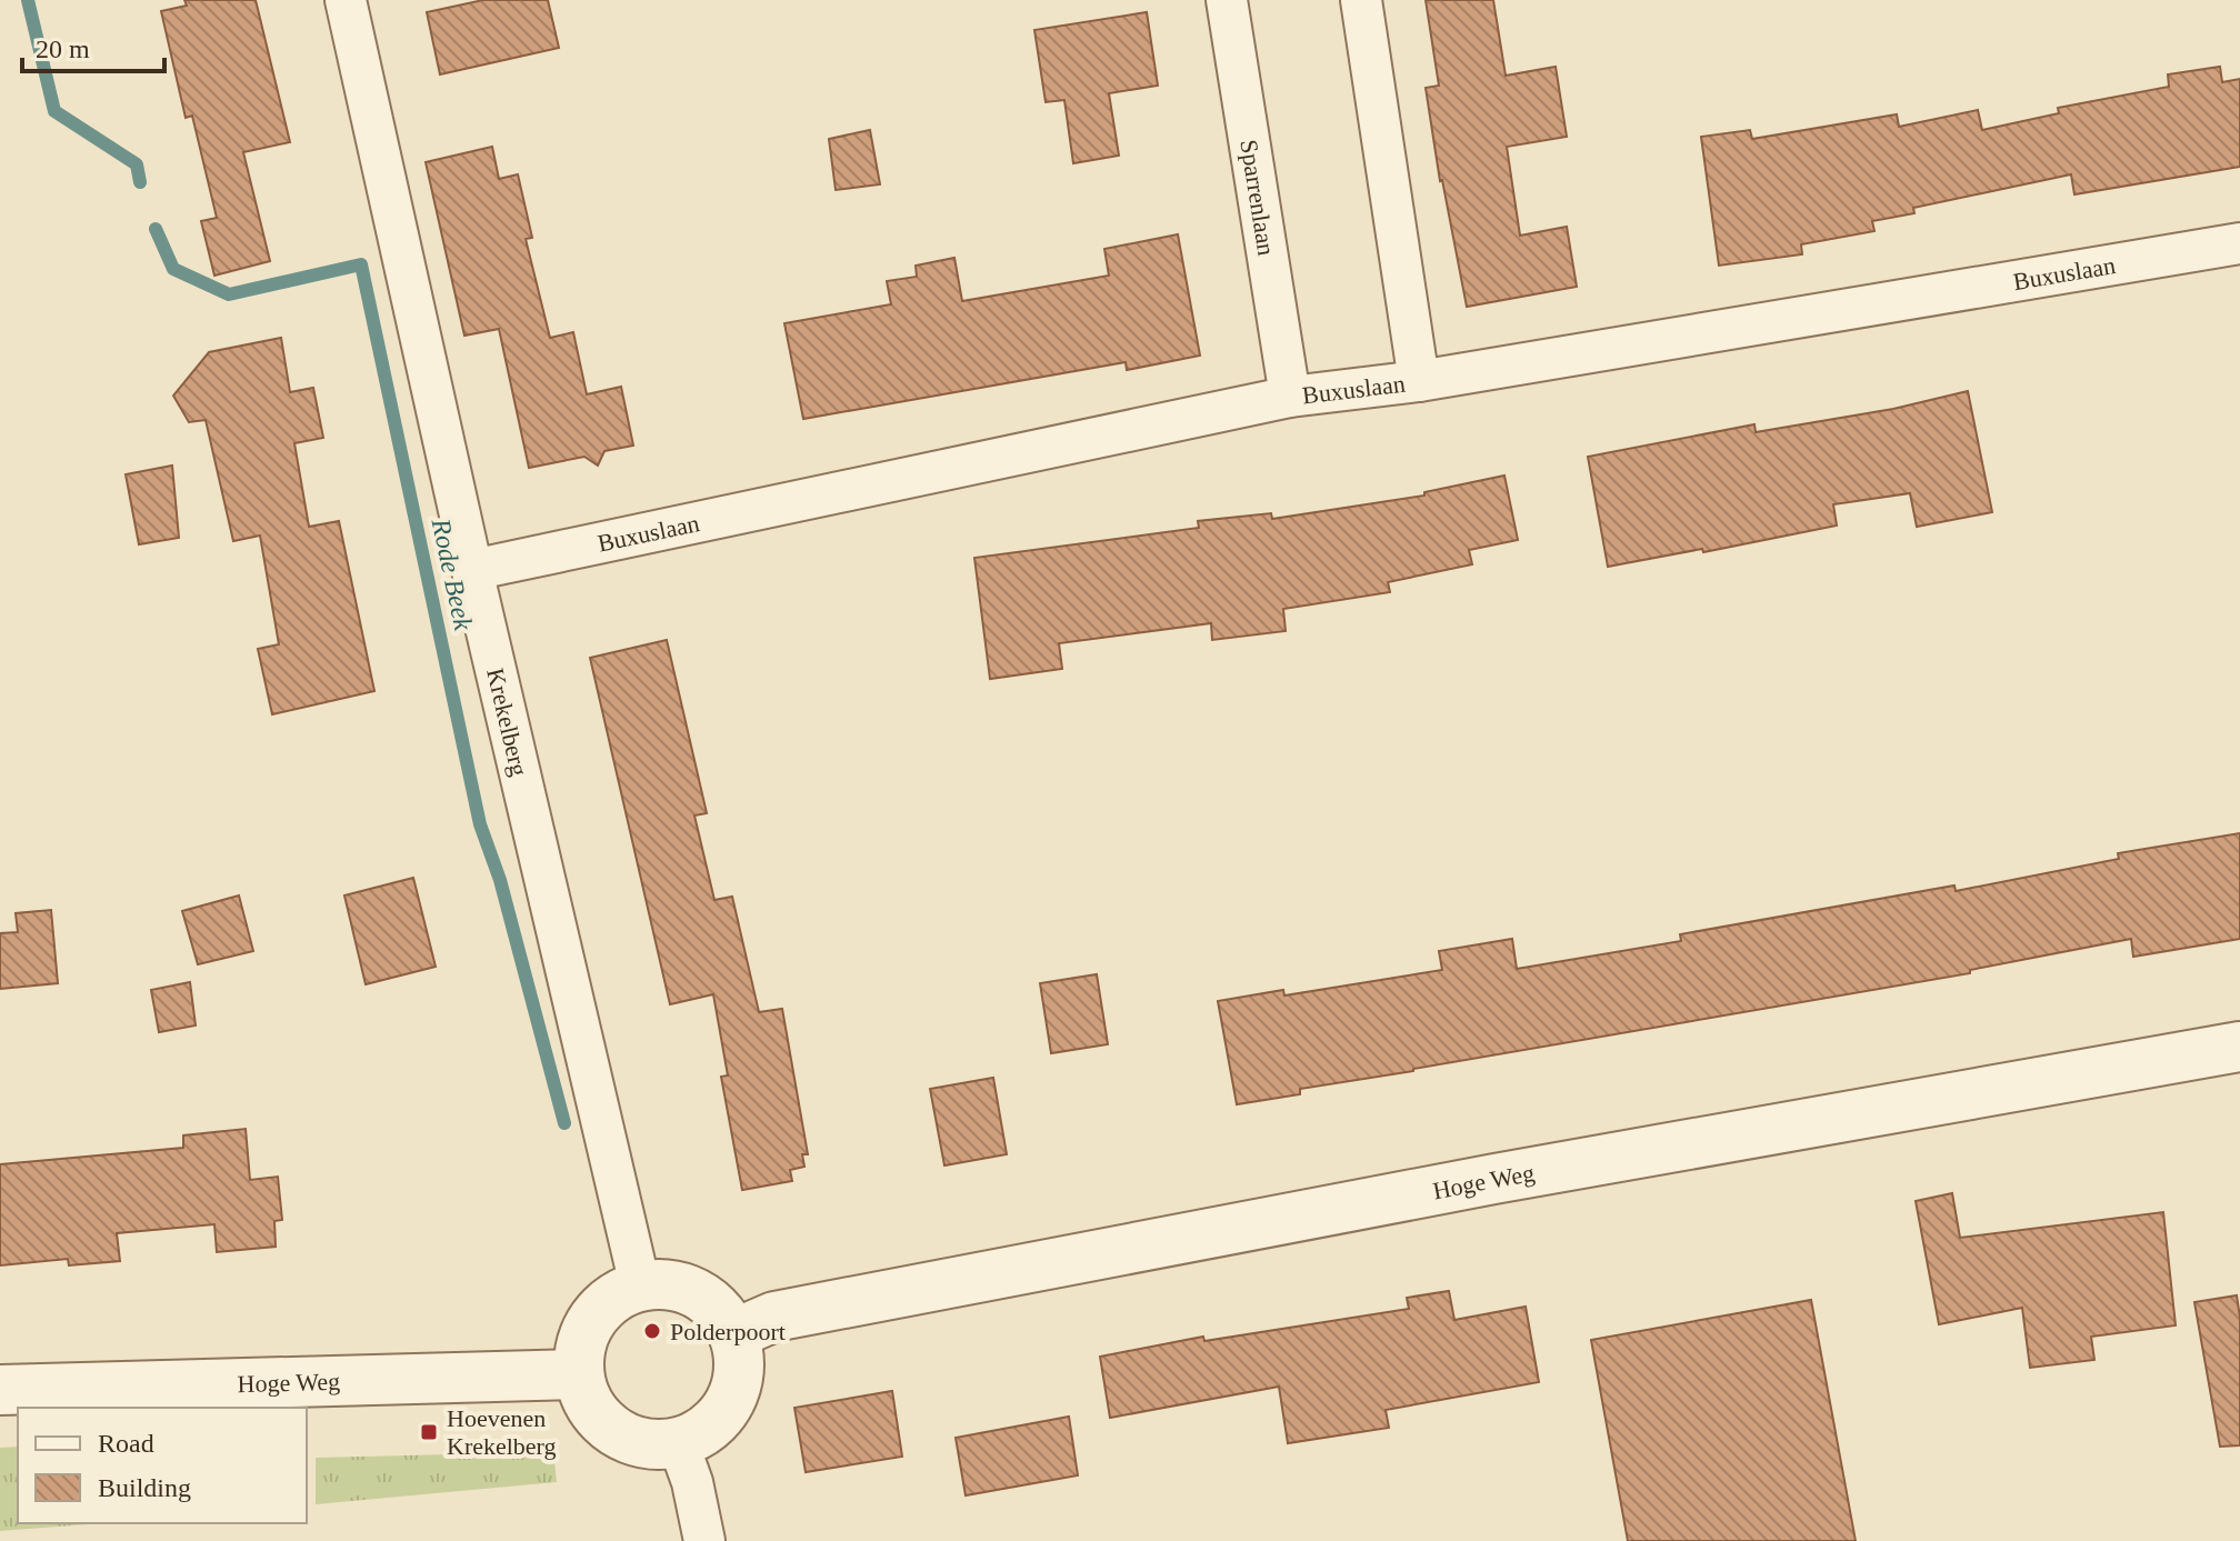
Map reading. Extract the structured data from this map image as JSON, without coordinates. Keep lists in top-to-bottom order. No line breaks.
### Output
{"streets":{"street":["Sparrenlaan","Buxuslaan","Krekelberg","Hoge Weg"]},"crossings":[["Sparrenlaan","Buxuslaan"],["Buxuslaan","Krekelberg"],["Krekelberg","Hoge Weg"]],"water":["Rode Beek"],"places":{"other":["Polderpoort"],"transit":["Hoevenen Krekelberg"]},"legend":["Road","Building"],"scale_bar":"20 m"}
